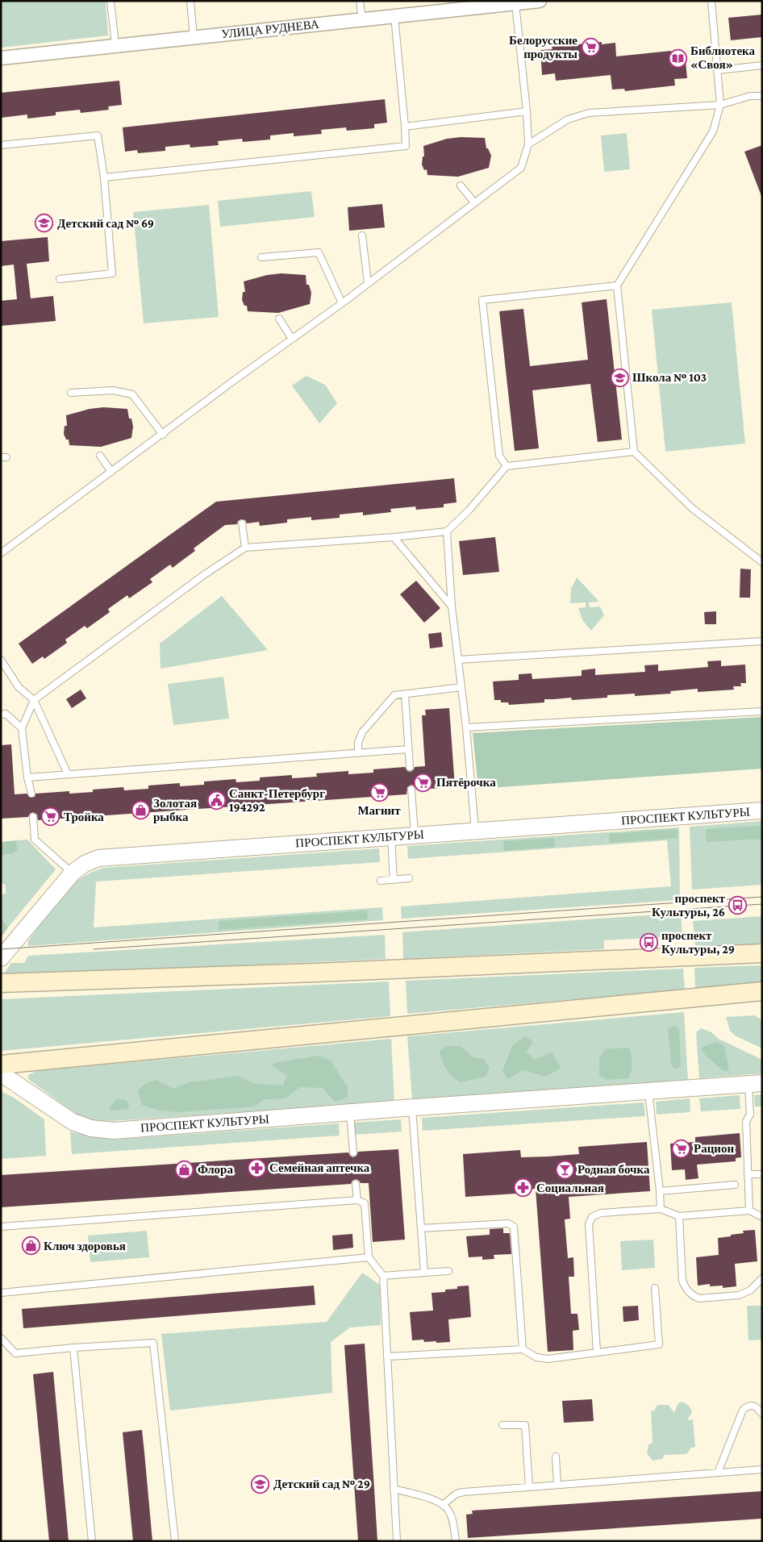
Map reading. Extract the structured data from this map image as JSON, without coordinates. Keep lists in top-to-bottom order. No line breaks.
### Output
{"streets":{"street":["УЛИЦА РУДНЕВА","ПРОСПЕКТ КУЛЬТУРЫ"]},"places":{"supermarket":["Белорусские продукты","Пятёрочка","Магнит","Тройка","Рацион"],"library":["Библиотека «Своя»"],"school or university":["Детский сад № 69","Школа № 103","Детский сад № 29"],"public building":["Санкт-Петербург 194292"],"shop":["Золотая рыбка","Флора","Ключ здоровья"],"bus stop":["проспект Культуры, 26","проспект Культуры, 29"],"pharmacy":["Семейная аптечка","Социальная"],"bar":["Родная бочка"]}}
